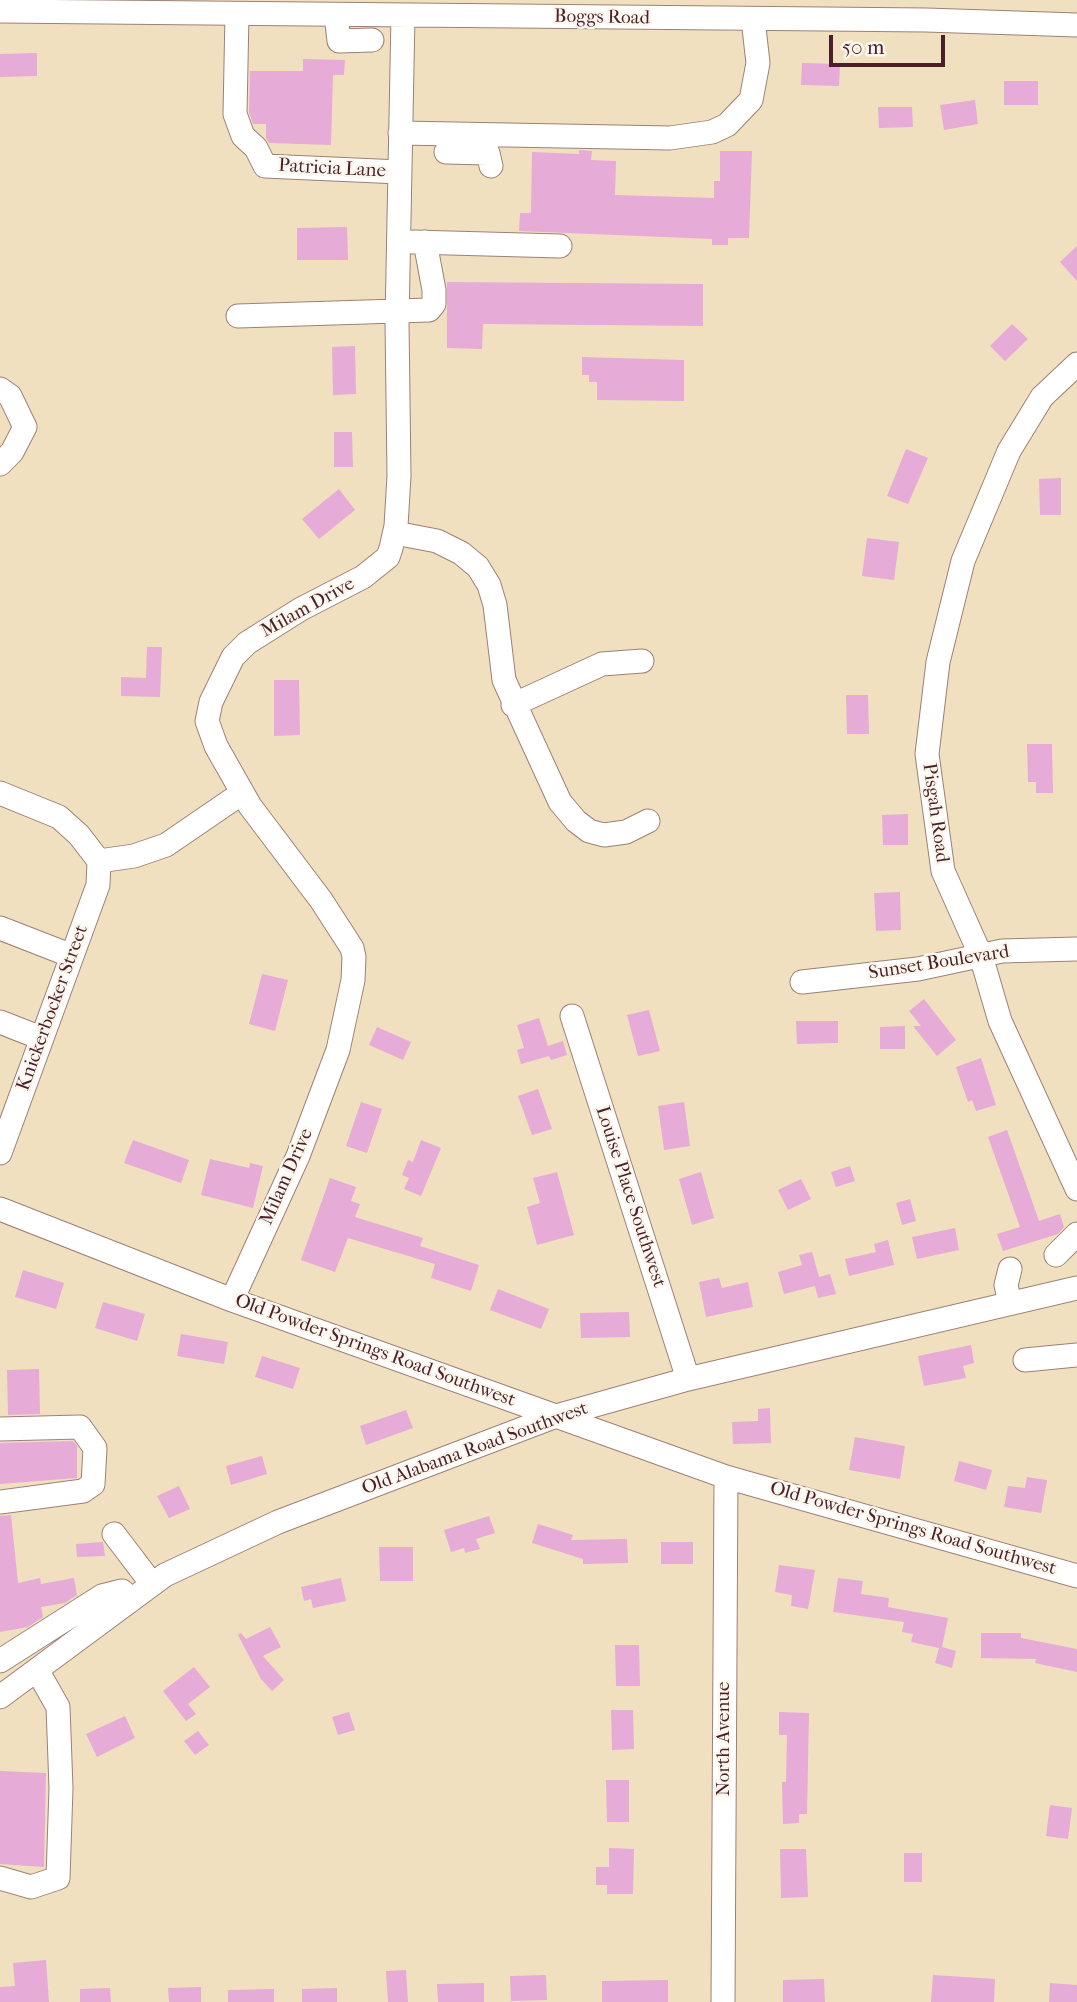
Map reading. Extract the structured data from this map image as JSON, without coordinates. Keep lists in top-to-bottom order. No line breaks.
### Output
{"streets":{"street":["Boggs Road","Patricia Lane","Milam Drive","Pisgah Road","Sunset Boulevard","Knickerbocker Street","Louise Place Southwest","Old Powder Springs Road Southwest","Old Alabama Road Southwest","North Avenue"]},"crossings":[["Boggs Road","Patricia Lane"],["Boggs Road","Milam Drive"],["Patricia Lane","Milam Drive"],["Milam Drive","Old Powder Springs Road Southwest"],["Pisgah Road","Sunset Boulevard"],["Louise Place Southwest","Old Alabama Road Southwest"],["Old Powder Springs Road Southwest","Old Alabama Road Southwest"],["Old Powder Springs Road Southwest","North Avenue"]],"scale_bar":"50 m"}
